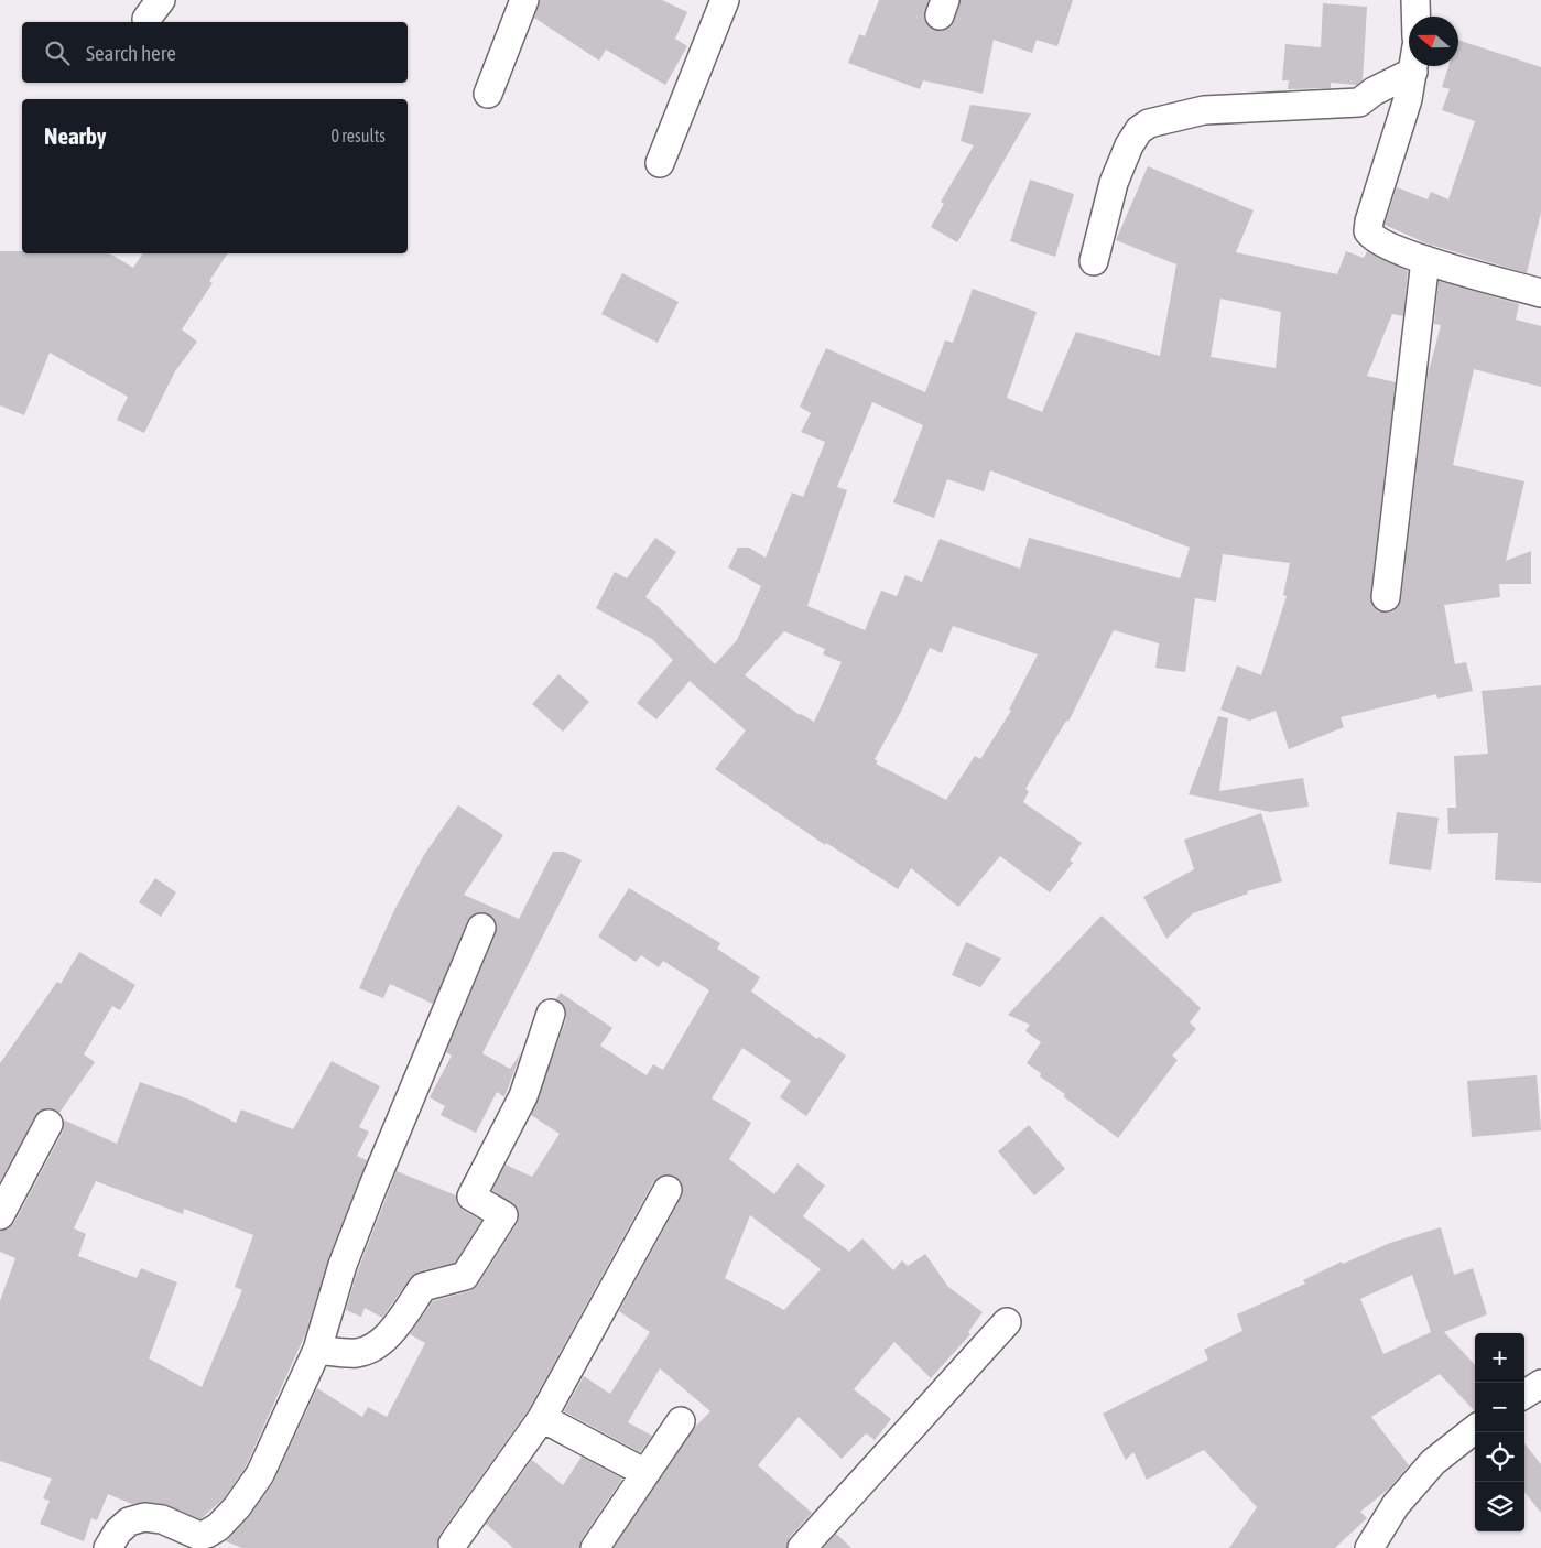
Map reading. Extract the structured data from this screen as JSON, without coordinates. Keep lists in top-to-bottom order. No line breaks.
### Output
{"north":"left","page":{"search":"Search here","heading":["Nearby","0 results"],"map_buttons":["+","−"]}}
